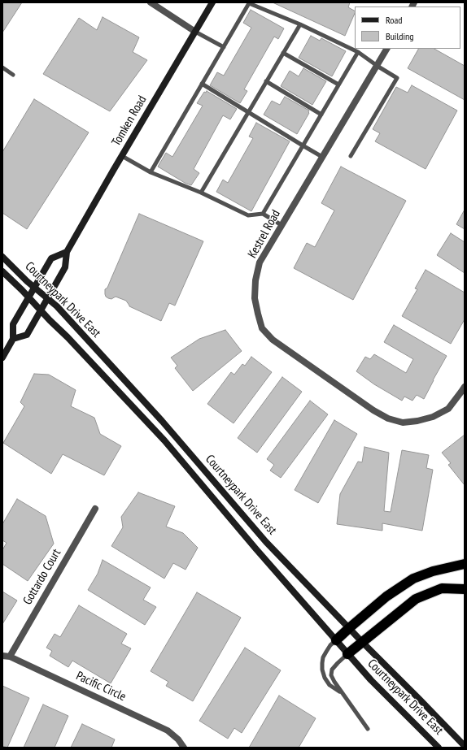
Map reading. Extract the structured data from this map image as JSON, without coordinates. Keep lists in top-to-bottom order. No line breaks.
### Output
{"streets":{"main road":["Tomken Road","Courtneypark Drive East"],"street":["Kestrel Road","Gottardo Court","Pacific Circle"]},"crossings":[["Tomken Road","Courtneypark Drive East"],["Gottardo Court","Pacific Circle"]],"legend":["Road","Building"]}
